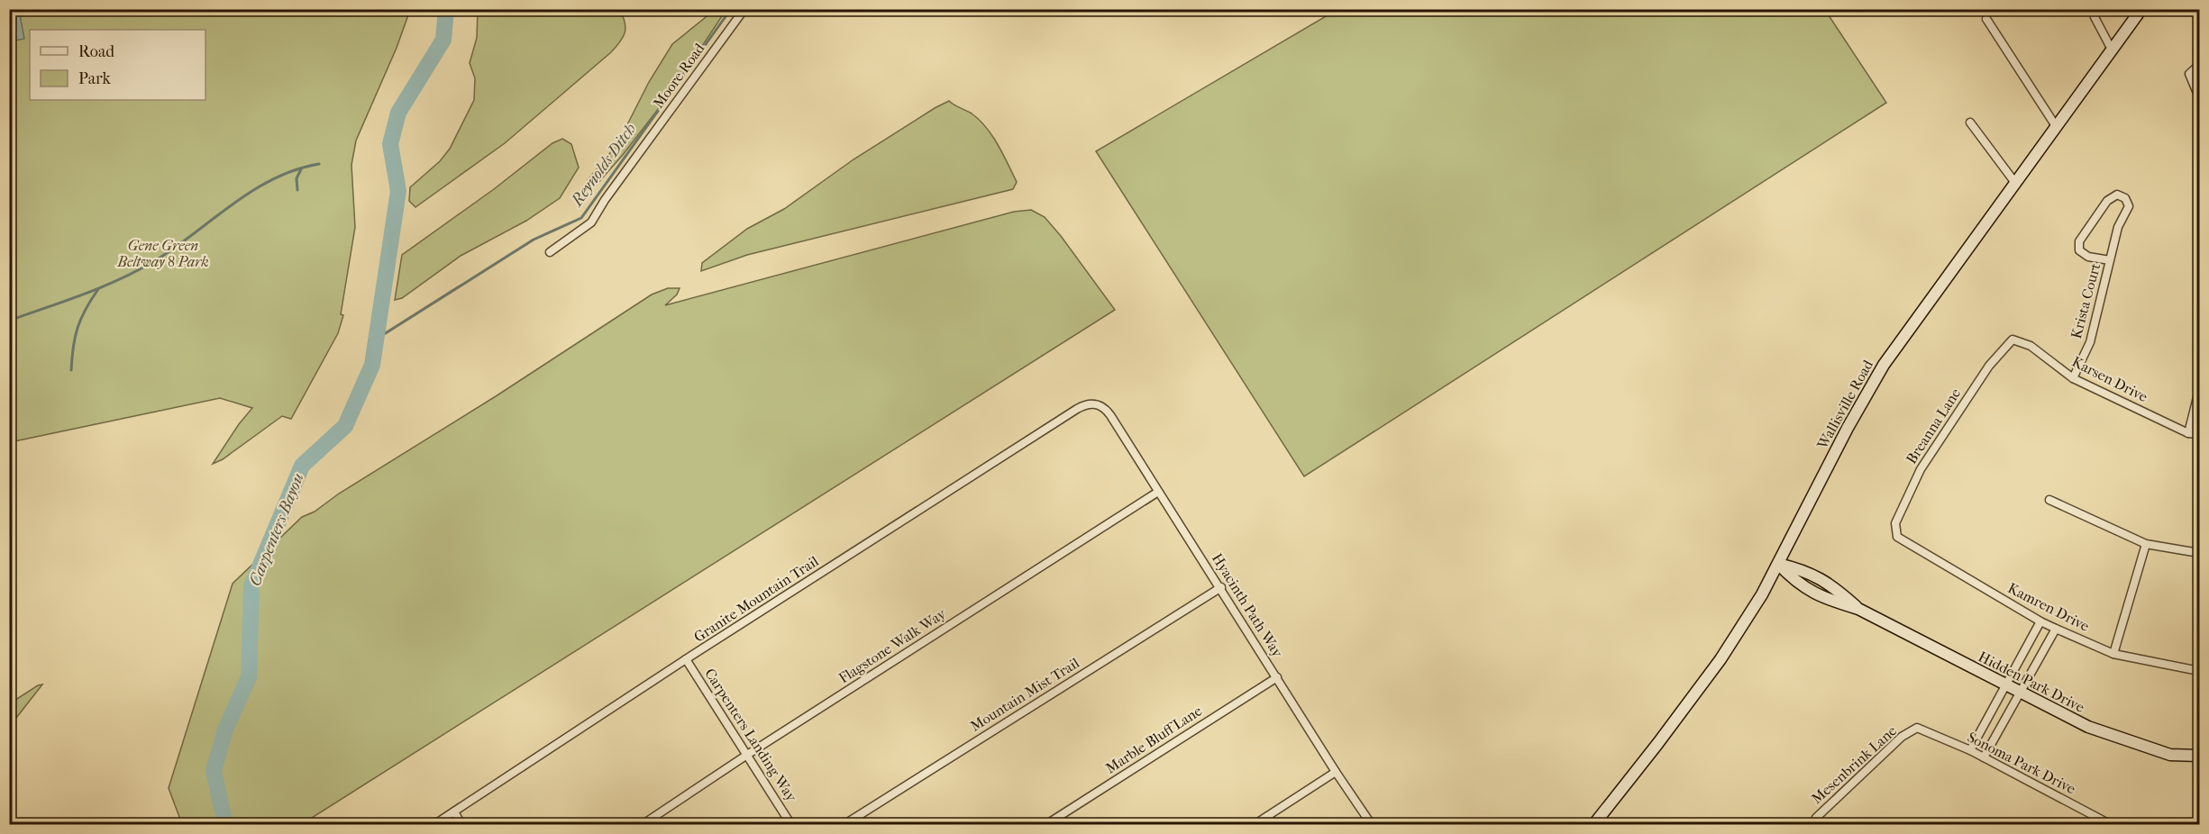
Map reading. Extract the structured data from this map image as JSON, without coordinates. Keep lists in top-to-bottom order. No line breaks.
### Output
{"streets":{"main road":["Wallisville Road","Hidden Park Drive"],"street":["Moore Road","Krista Court","Karsen Drive","Breanna Lane","Granite Mountain Trail","Hyacinth Path Way","Kamren Drive","Flagstone Walk Way","Mountain Mist Trail","Carpenters Landing Way","Marble Bluff Lane","Sonoma Park Drive","Mesenbrink Lane"]},"crossings":[["Krista Court","Karsen Drive"],["Karsen Drive","Breanna Lane"],["Wallisville Road","Hidden Park Drive"],["Breanna Lane","Kamren Drive"],["Granite Mountain Trail","Hyacinth Path Way"],["Granite Mountain Trail","Carpenters Landing Way"],["Hyacinth Path Way","Flagstone Walk Way"],["Hyacinth Path Way","Mountain Mist Trail"],["Hyacinth Path Way","Marble Bluff Lane"],["Flagstone Walk Way","Carpenters Landing Way"],["Sonoma Park Drive","Mesenbrink Lane"]],"water":["Reynolds Ditch","Carpenters Bayou"],"parks":["Gene Green Beltway 8 Park"],"legend":["Road","Park"]}
